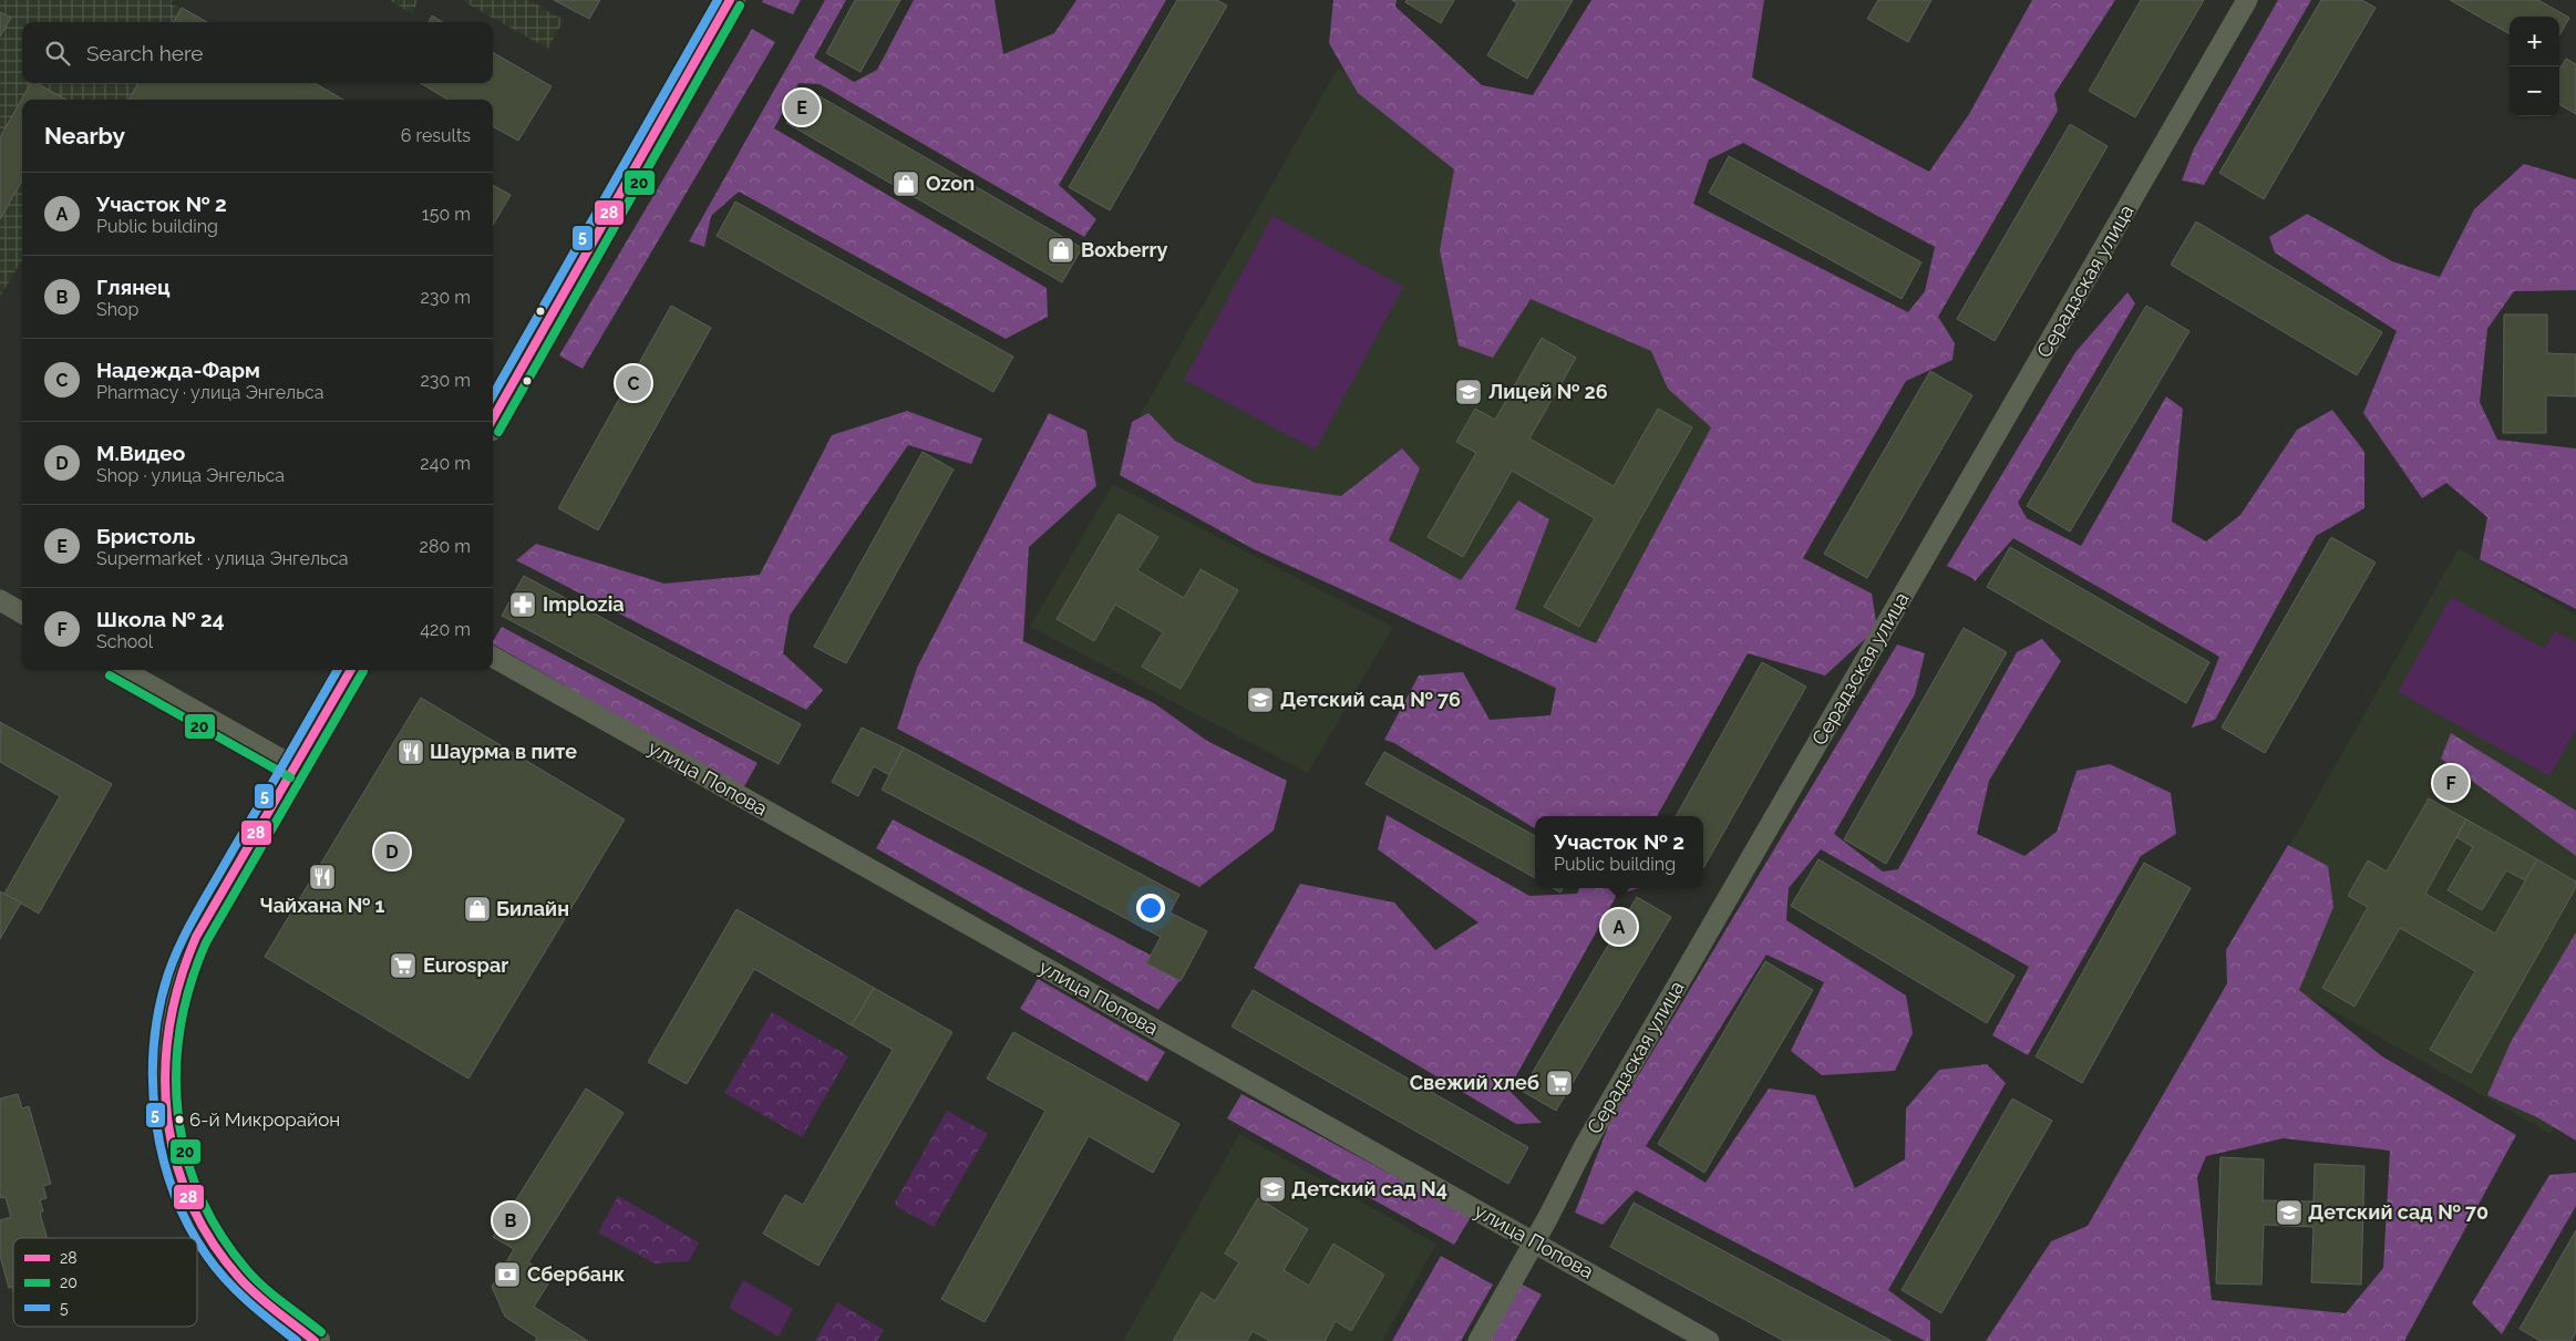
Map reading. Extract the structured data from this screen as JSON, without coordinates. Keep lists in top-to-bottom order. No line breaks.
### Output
{"streets":{"street":["Серадзская улица","улица Попова"]},"crossings":[["Серадзская улица","улица Попова"]],"places":{"shop":["Ozon","Boxberry","Билайн"],"school or university":["Лицей № 26","Детский сад № 76","Детский сад N4","Детский сад № 70"],"pharmacy":["Implozia"],"restaurant":["Шаурма в пите","Чайхана № 1"],"supermarket":["Eurospar","Свежий хлеб"],"other":["6-й Микрорайон"],"bank":["Сбербанк"]},"lines":["transit line 28","transit line 5","transit line 20"],"legend":["28","20","5"],"page":{"map_buttons":["+","−"],"search":"Search here","pins":["E","C","F","D","A","B"],"heading":["Nearby","6 results"],"list":[{"mark":"A","name":"Участок № 2","note":"Public building","value":"150 m"},{"mark":"B","name":"Глянец","note":"Shop","value":"230 m"},{"mark":"C","name":"Надежда-Фарм","note":"Pharmacy · улица Энгельса","value":"230 m"},{"mark":"D","name":"М.Видео","note":"Shop · улица Энгельса","value":"240 m"},{"mark":"E","name":"Бристоль","note":"Supermarket · улица Энгельса","value":"280 m"},{"mark":"F","name":"Школа № 24","note":"School","value":"420 m"}],"popup":["Участок № 2","Public building"]}}
